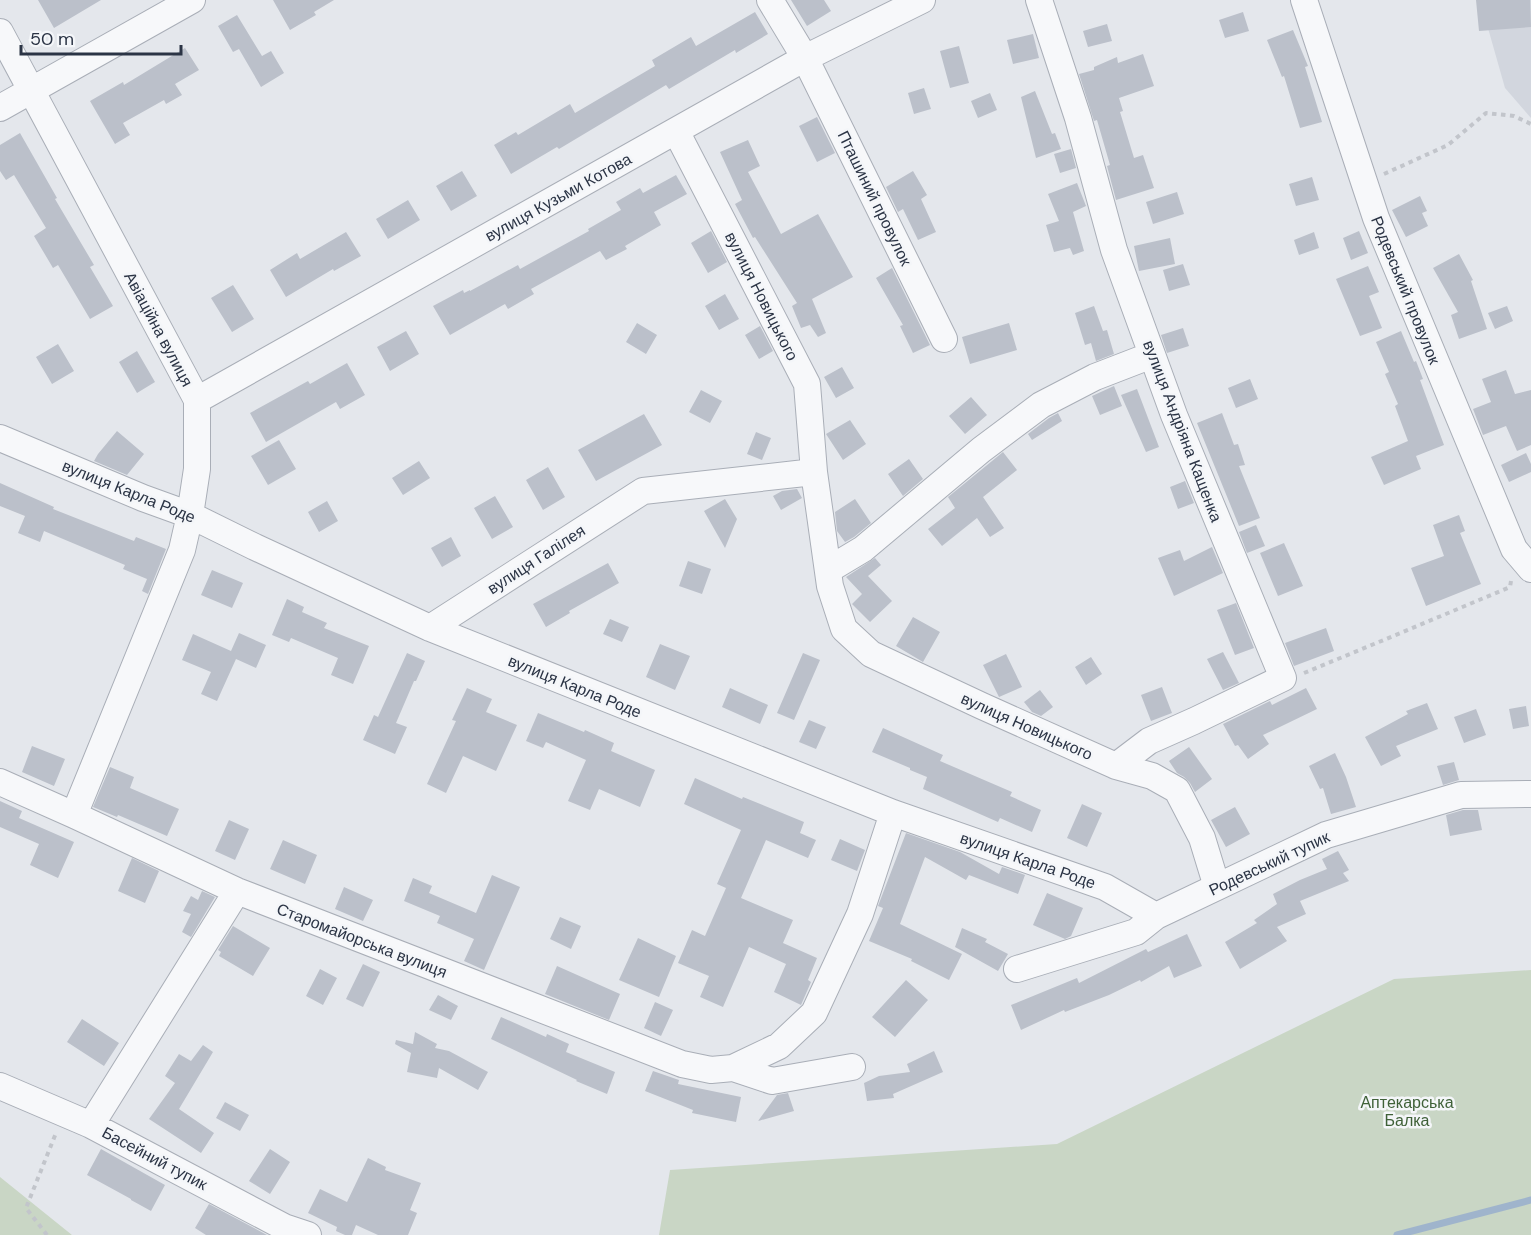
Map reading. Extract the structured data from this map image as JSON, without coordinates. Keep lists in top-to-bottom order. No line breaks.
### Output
{"streets":{"street":["вулиця Кузьми Котова","Пташиний провулок","Родевський провулок","вулиця Новицького","Авіаційна вулиця","вулиця Андріяна Кащенка","вулиця Карла Роде","вулиця Галілея","Родевський тупик","Старомайорська вулиця","Басейний тупик"]},"crossings":[["вулиця Кузьми Котова","Пташиний провулок"],["вулиця Кузьми Котова","вулиця Новицького"],["вулиця Кузьми Котова","Авіаційна вулиця"],["вулиця Новицького","вулиця Галілея"],["вулиця Новицького","Родевський тупик"],["Авіаційна вулиця","вулиця Карла Роде"],["Авіаційна вулиця","Старомайорська вулиця"],["вулиця Карла Роде","вулиця Галілея"],["вулиця Карла Роде","Родевський тупик"],["вулиця Карла Роде","Старомайорська вулиця"]],"parks":["Аптекарська Балка"],"scale_bar":"50 m"}
